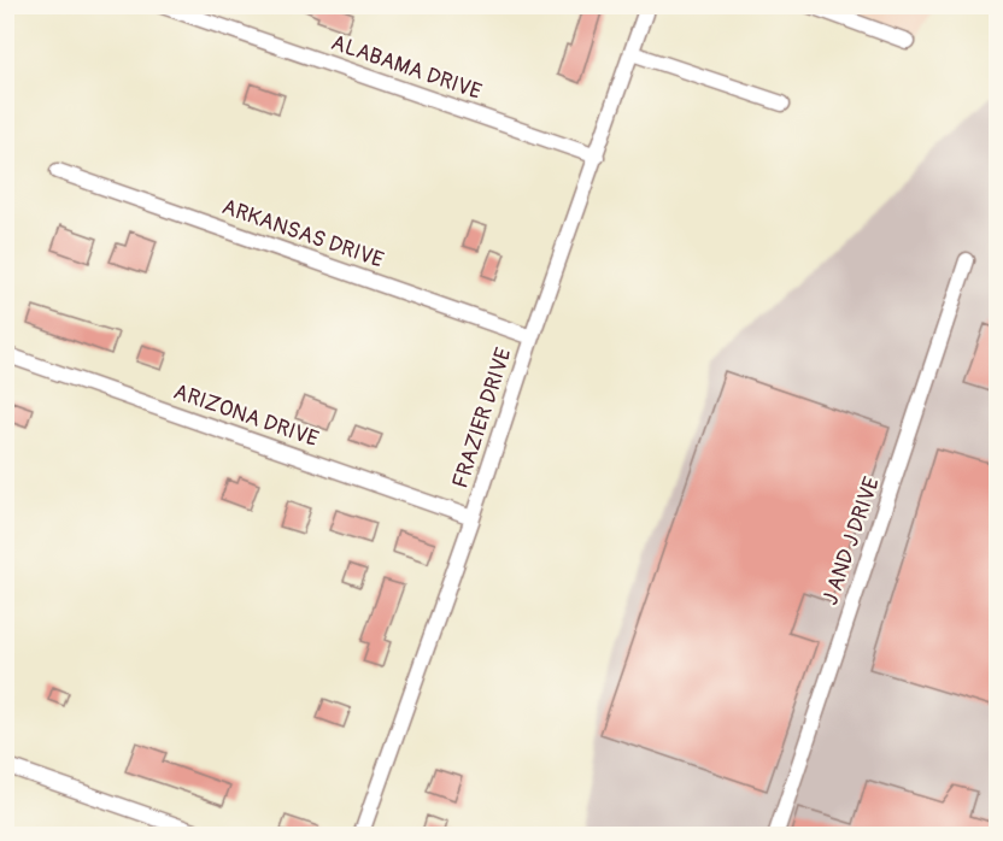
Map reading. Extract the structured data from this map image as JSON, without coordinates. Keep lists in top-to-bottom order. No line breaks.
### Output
{"streets":{"street":["ALABAMA DRIVE","ARKANSAS DRIVE","ARIZONA DRIVE","FRAZIER DRIVE","J AND J DRIVE"]},"crossings":[["ALABAMA DRIVE","FRAZIER DRIVE"],["ARKANSAS DRIVE","FRAZIER DRIVE"],["ARIZONA DRIVE","FRAZIER DRIVE"]]}
